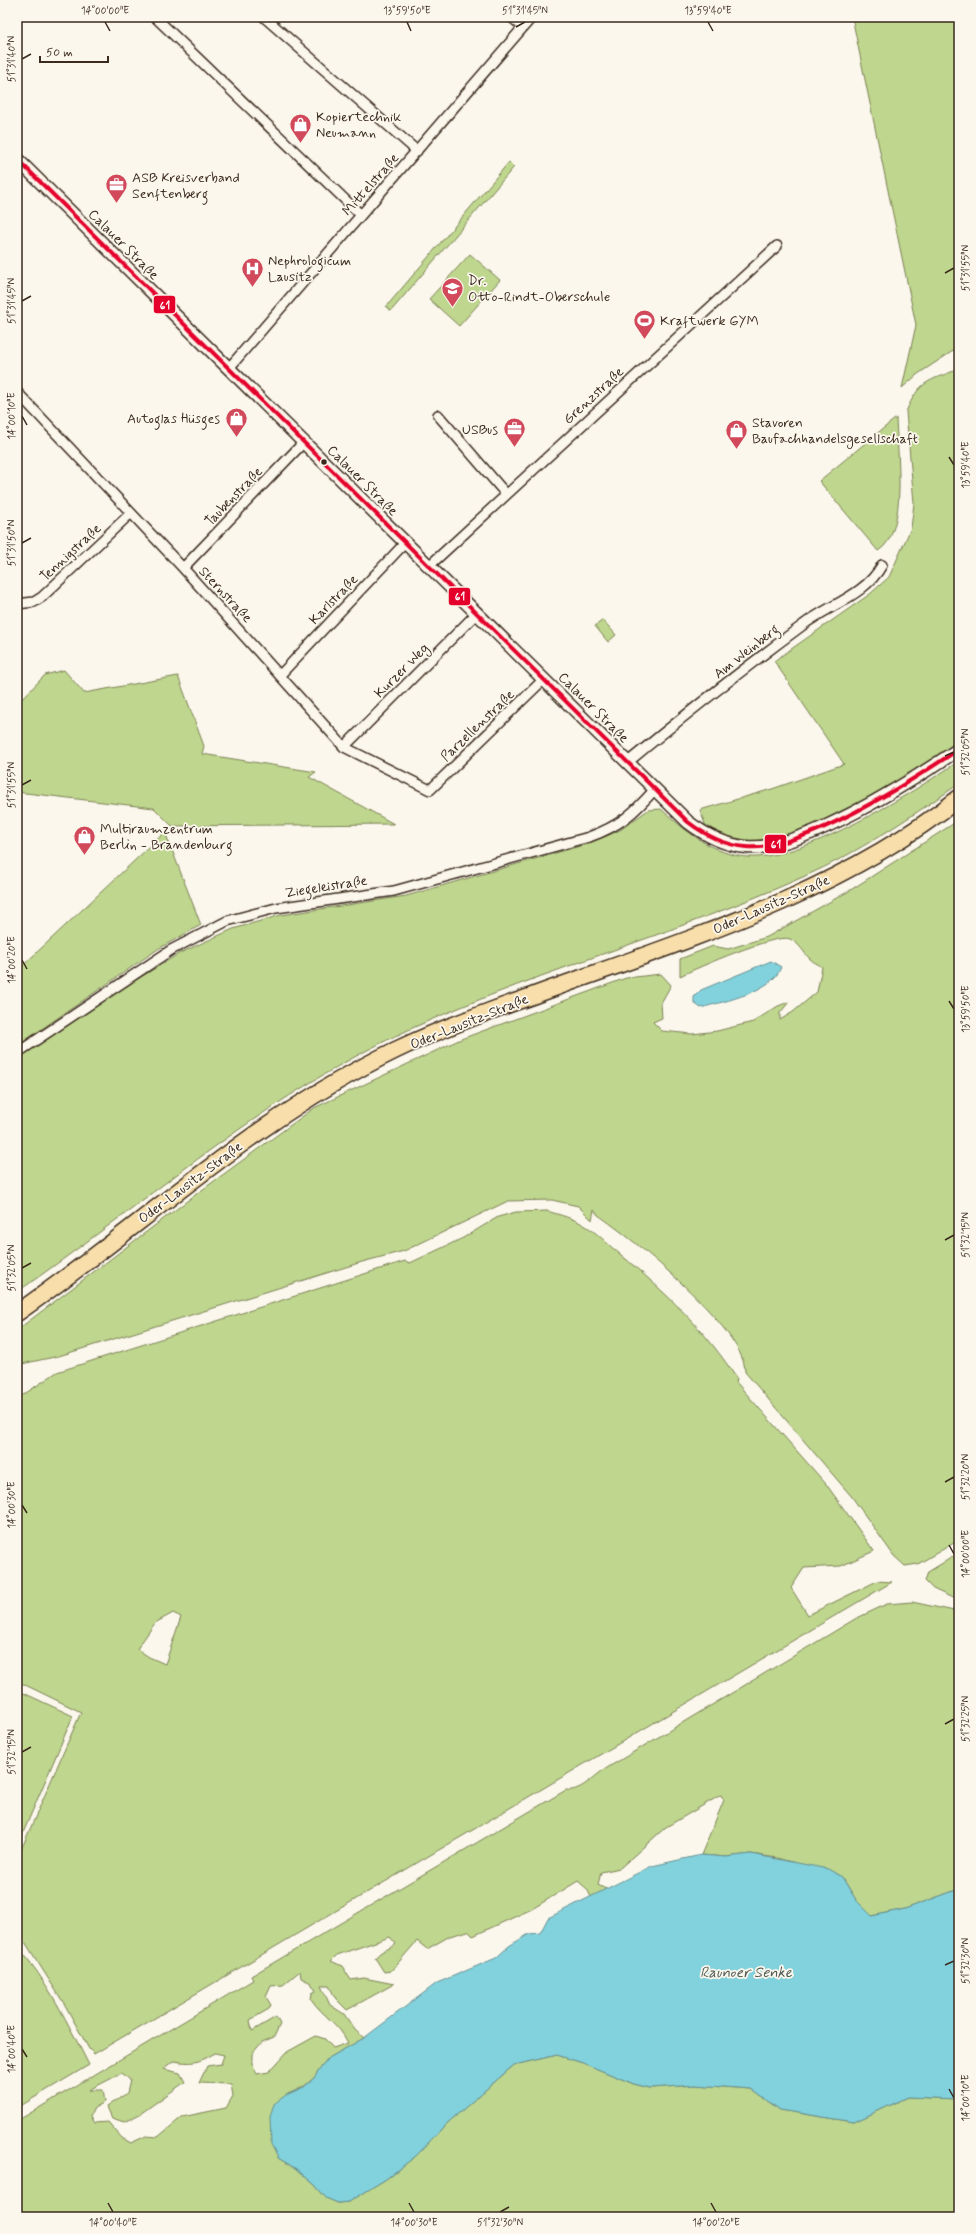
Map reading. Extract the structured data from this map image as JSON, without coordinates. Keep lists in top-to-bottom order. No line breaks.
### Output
{"streets":{"highway":["Oder-Lausitz-Straße"],"street":["Mittelstraße","Calauer Straße","Grenzstraße","Taubenstraße","Tennigstraße","Sternstraße","Karlstraße","Am Weinberg","Kurzer Weg","Parzellenstraße","Ziegeleistraße"]},"crossings":[["Mittelstraße","Calauer Straße"],["Calauer Straße","Grenzstraße"],["Calauer Straße","Taubenstraße"],["Calauer Straße","Karlstraße"],["Calauer Straße","Am Weinberg"],["Calauer Straße","Kurzer Weg"],["Calauer Straße","Parzellenstraße"],["Calauer Straße","Ziegeleistraße"],["Taubenstraße","Sternstraße"],["Tennigstraße","Sternstraße"],["Sternstraße","Karlstraße"],["Sternstraße","Kurzer Weg"],["Sternstraße","Parzellenstraße"]],"water":["Raunoer Senke"],"places":{"shop":["Kopiertechnik Neumann","Autoglas Hüsges","Stavoren Baufachhandelsgesellschaft","Multiraumzentrum Berlin - Brandenburg"],"office":["ASB Kreisverband Senftenberg","USBus"],"hospital":["Nephrologicum Lausitz"],"school or university":["Dr. Otto-Rindt-Oberschule"],"sports":["Kraftwerk GYM"]},"lines":["transit line 61"],"scale_bar":"50 m","coordinates":["14°00'00\"E","13°59'50\"E","51°31'45\"N","13°59'40\"E","51°31'40\"N","51°31'55\"N","14°00'10\"E","51°31'50\"N","51°32'05\"N","14°00'20\"E","51°32'15\"N","51°32'20\"N","14°00'30\"E","51°32'25\"N","51°32'30\"N","14°00'40\"E"]}
